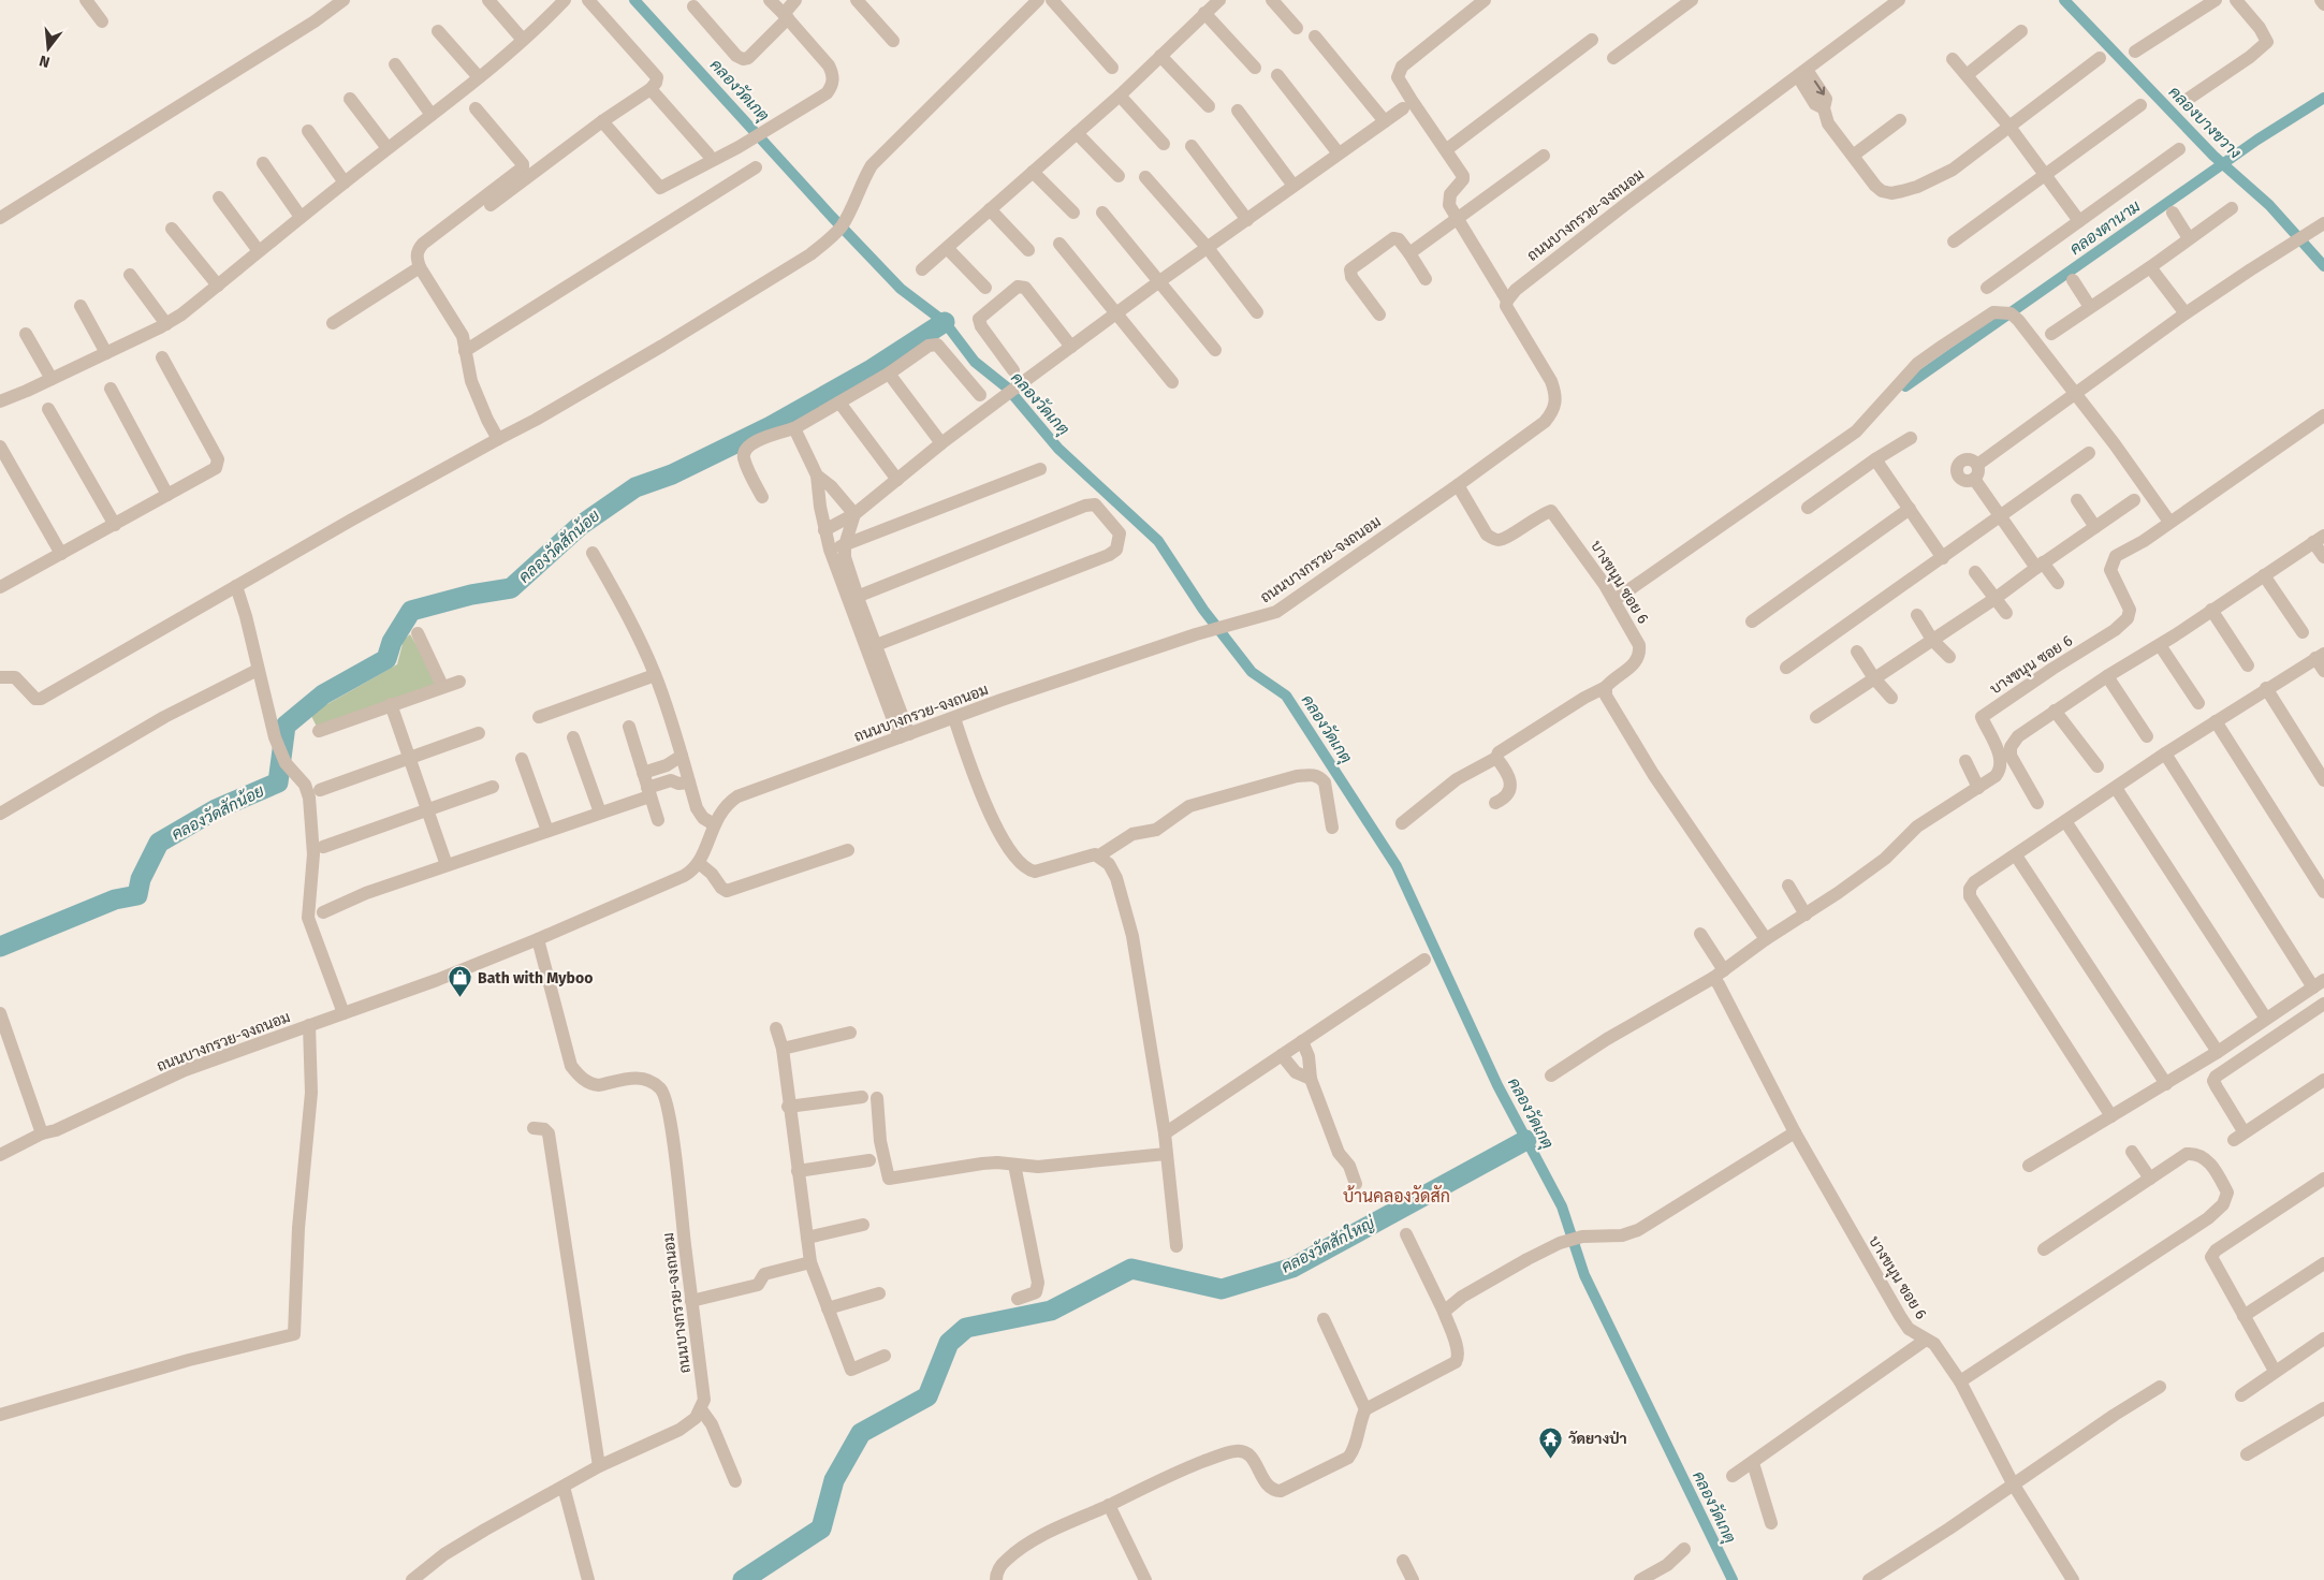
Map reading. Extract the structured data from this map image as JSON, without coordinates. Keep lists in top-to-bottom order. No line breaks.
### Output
{"streets":{"street":["ถนนบางกรวย-จงถนอม","บางขนุน ซอย 6"]},"crossings":[["ถนนบางกรวย-จงถนอม","บางขนุน ซอย 6"]],"districts":["บ้านคลองวัดสัก"],"water":["คลองวัดเกตุ","คลองบางขวาง","คลองตานาม","คลองวัดสักน้อย","คลองวัดสักใหญ่"],"places":{"shop":["Bath with Myboo"],"temple":["วัดยางป่า"]},"north":"bottom"}
